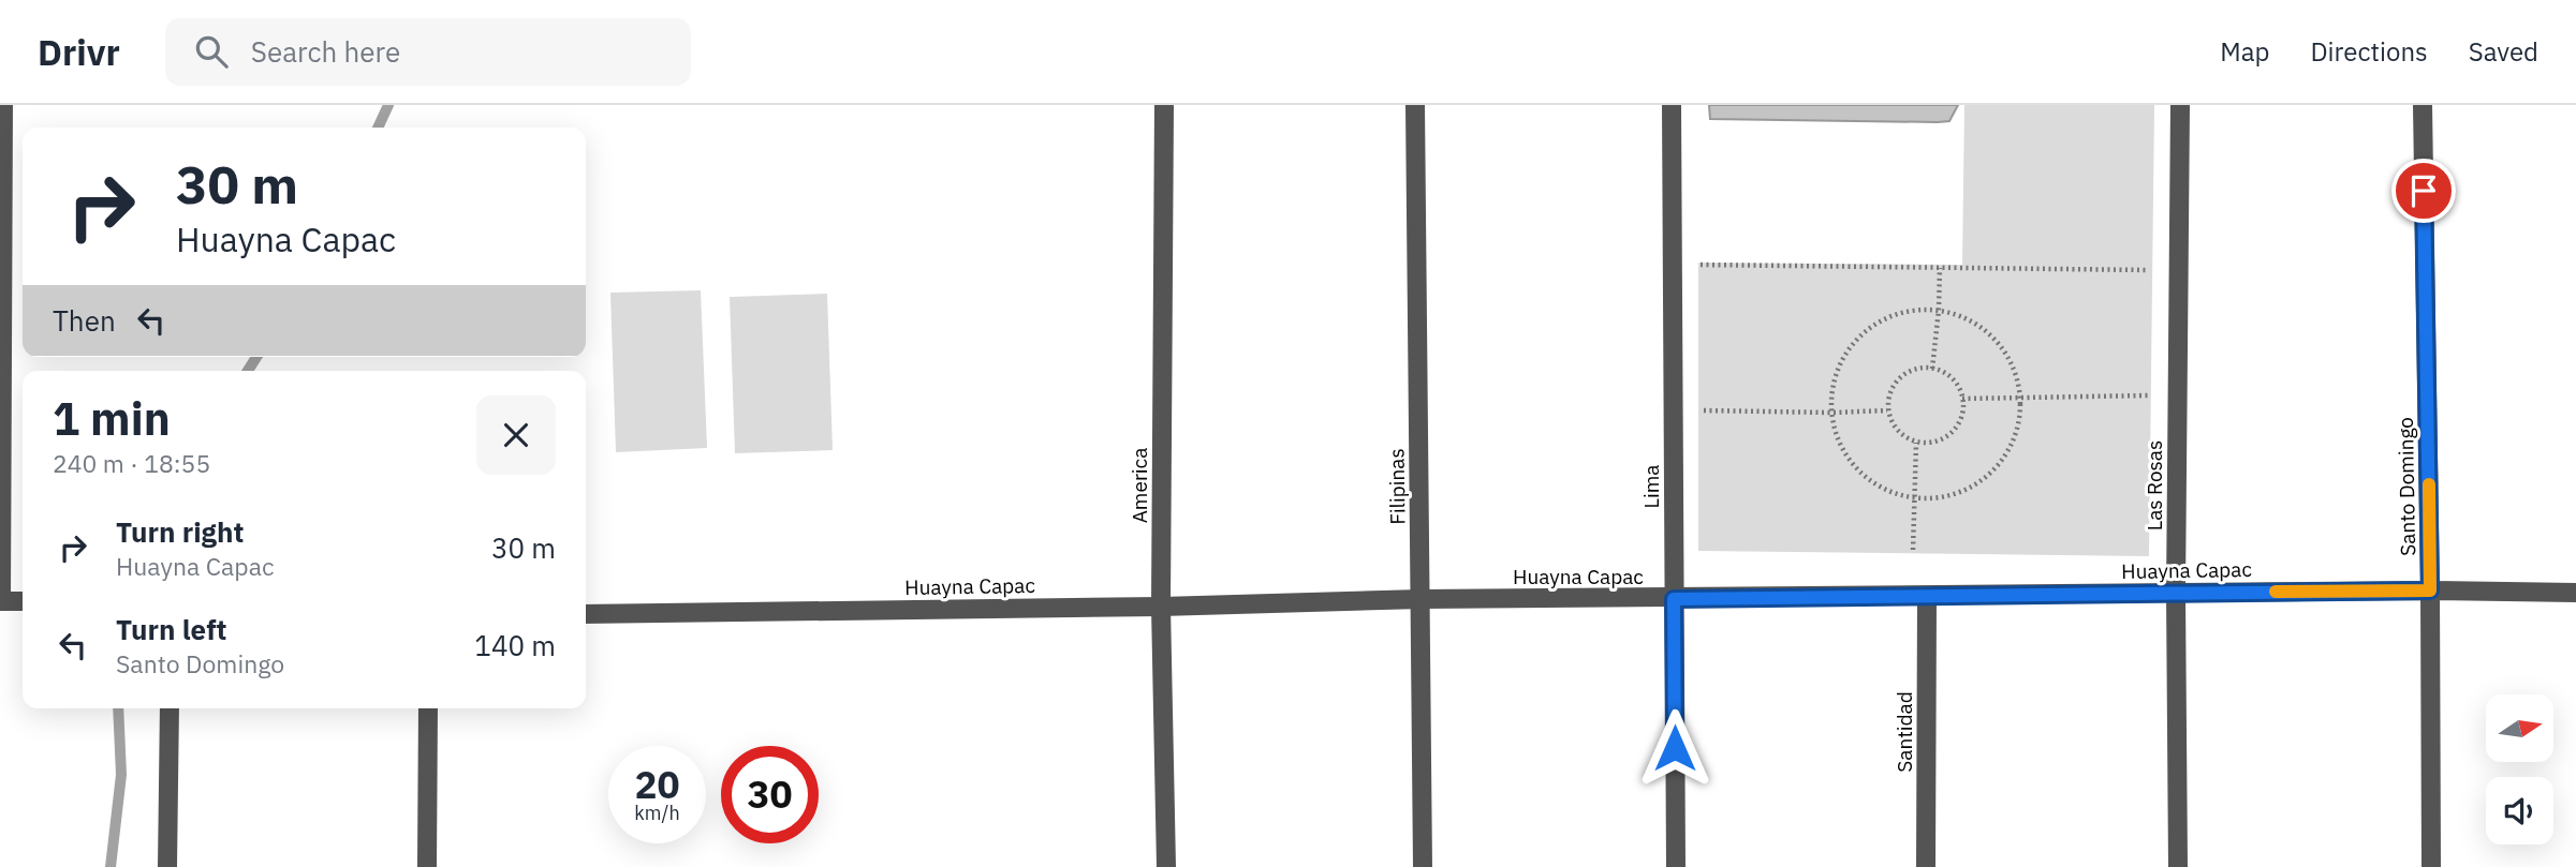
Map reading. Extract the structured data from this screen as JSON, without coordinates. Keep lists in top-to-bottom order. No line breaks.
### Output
{"streets":{"street":["America","Las Rosas","Filipinas","Lima","Santo Domingo","Huayna Capac","Santidad"]},"crossings":[["America","Huayna Capac"],["Las Rosas","Huayna Capac"],["Filipinas","Huayna Capac"],["Lima","Huayna Capac"],["Santo Domingo","Huayna Capac"],["Huayna Capac","Santidad"]],"north":"right","page":{"header":"Drivr","search":"Search here","nav":["Map","Directions","Saved"],"turn":["30 m","Huayna Capac"],"then":"Then","heading":["1 min","240 m · 18:55"],"list":[{"name":"Turn right","note":"Huayna Capac","value":"30 m"},{"name":"Turn left","note":"Santo Domingo","value":"140 m"}],"speed":"20 km/h","limit":"30"}}
